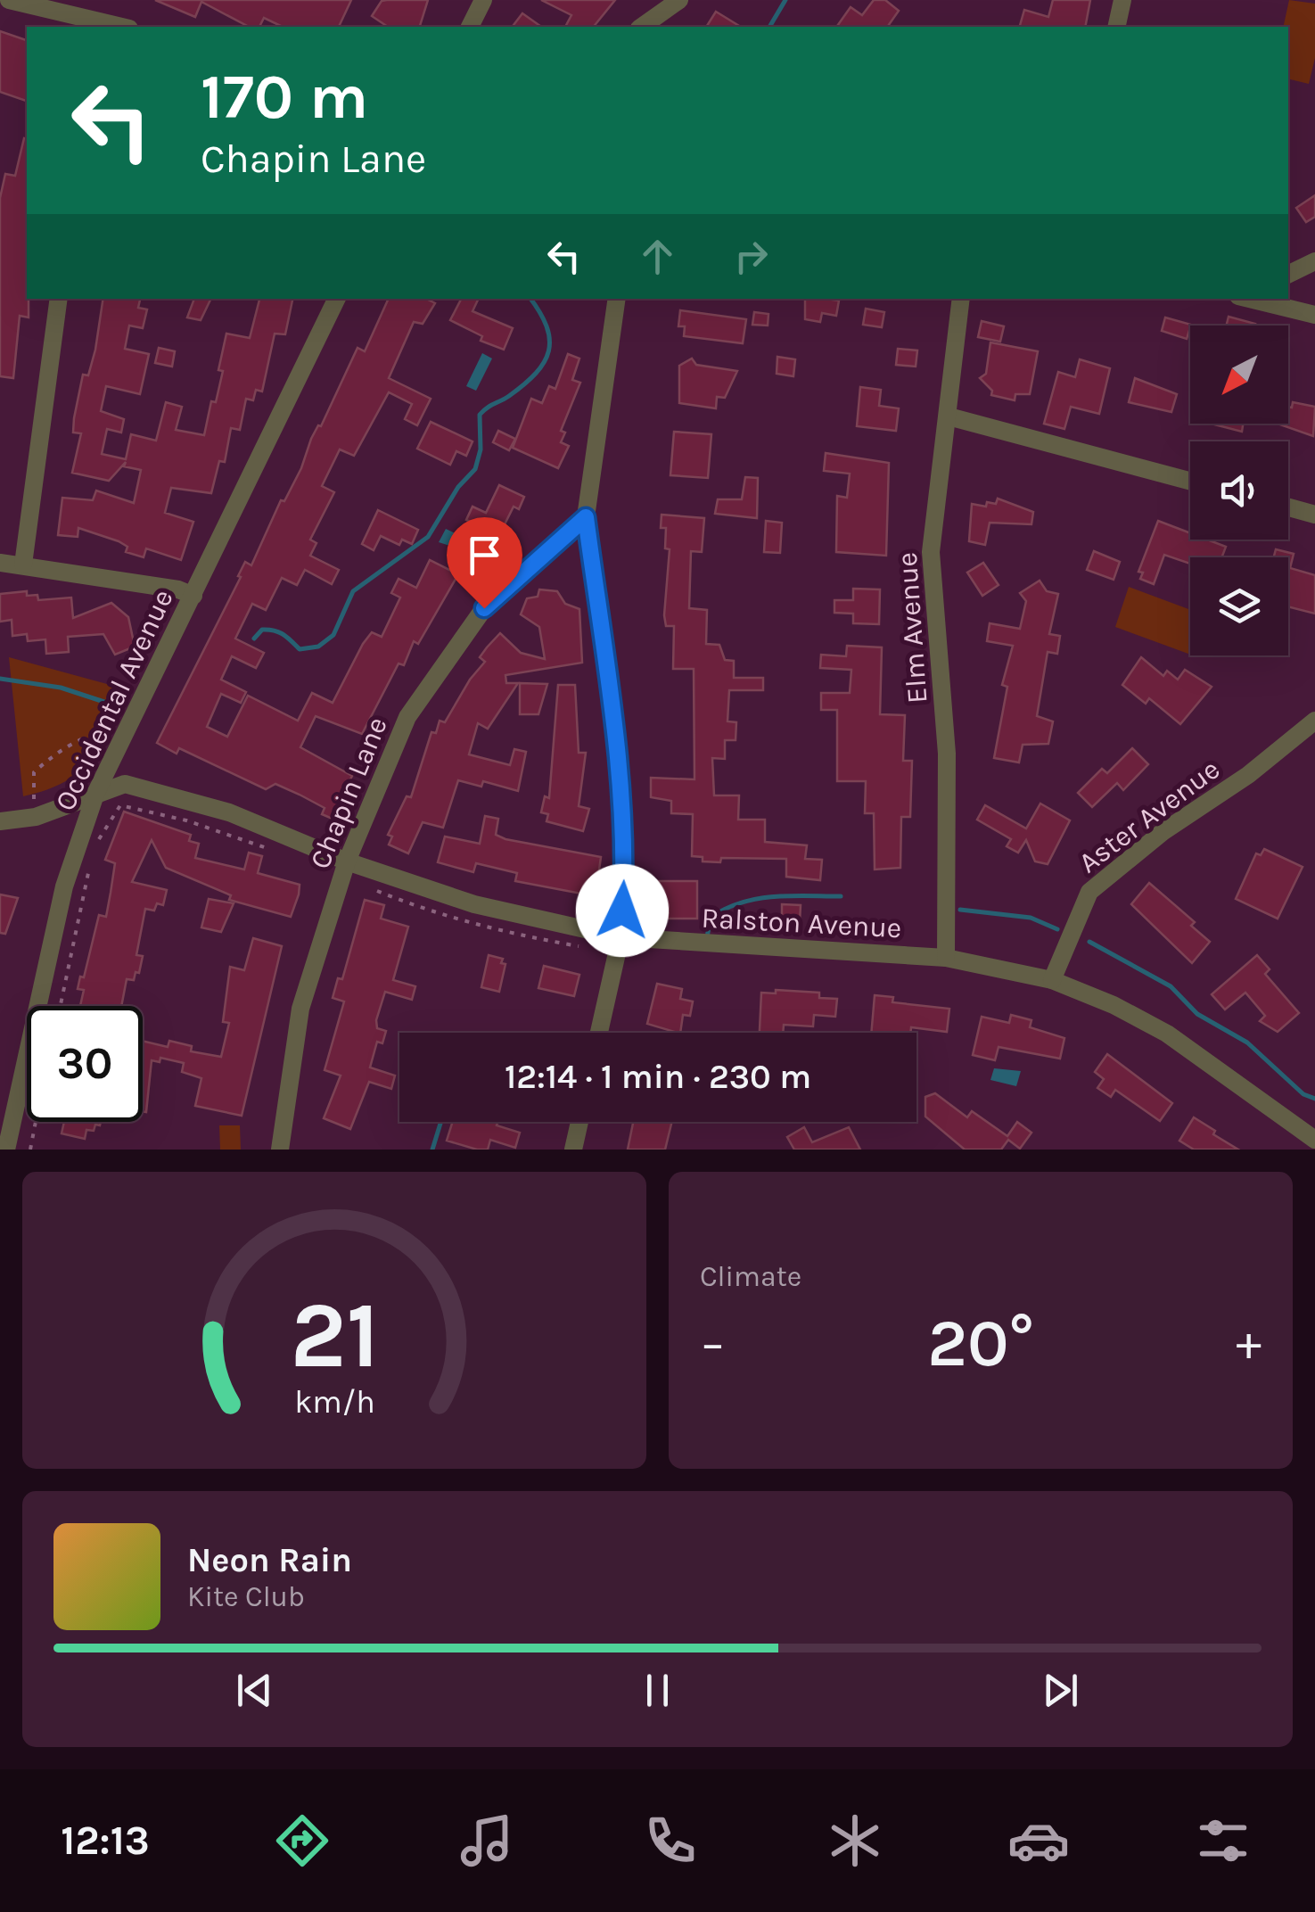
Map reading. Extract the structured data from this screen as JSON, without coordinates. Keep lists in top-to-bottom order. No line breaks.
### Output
{"streets":{"street":["Elm Avenue","Occidental Avenue","Chapin Lane","Aster Avenue","Ralston Avenue"]},"crossings":[["Elm Avenue","Ralston Avenue"],["Occidental Avenue","Ralston Avenue"],["Chapin Lane","Ralston Avenue"],["Aster Avenue","Ralston Avenue"]],"north":"bottom left","page":{"turn":["170 m","Chapin Lane"],"limit":"30","trip":"12:14 · 1 min · 230 m","tile":"Climate","heat":["−","20°","+"],"song":["Neon Rain","Kite Club"],"tabs":"12:13","gauge":["21","km/h"]}}
